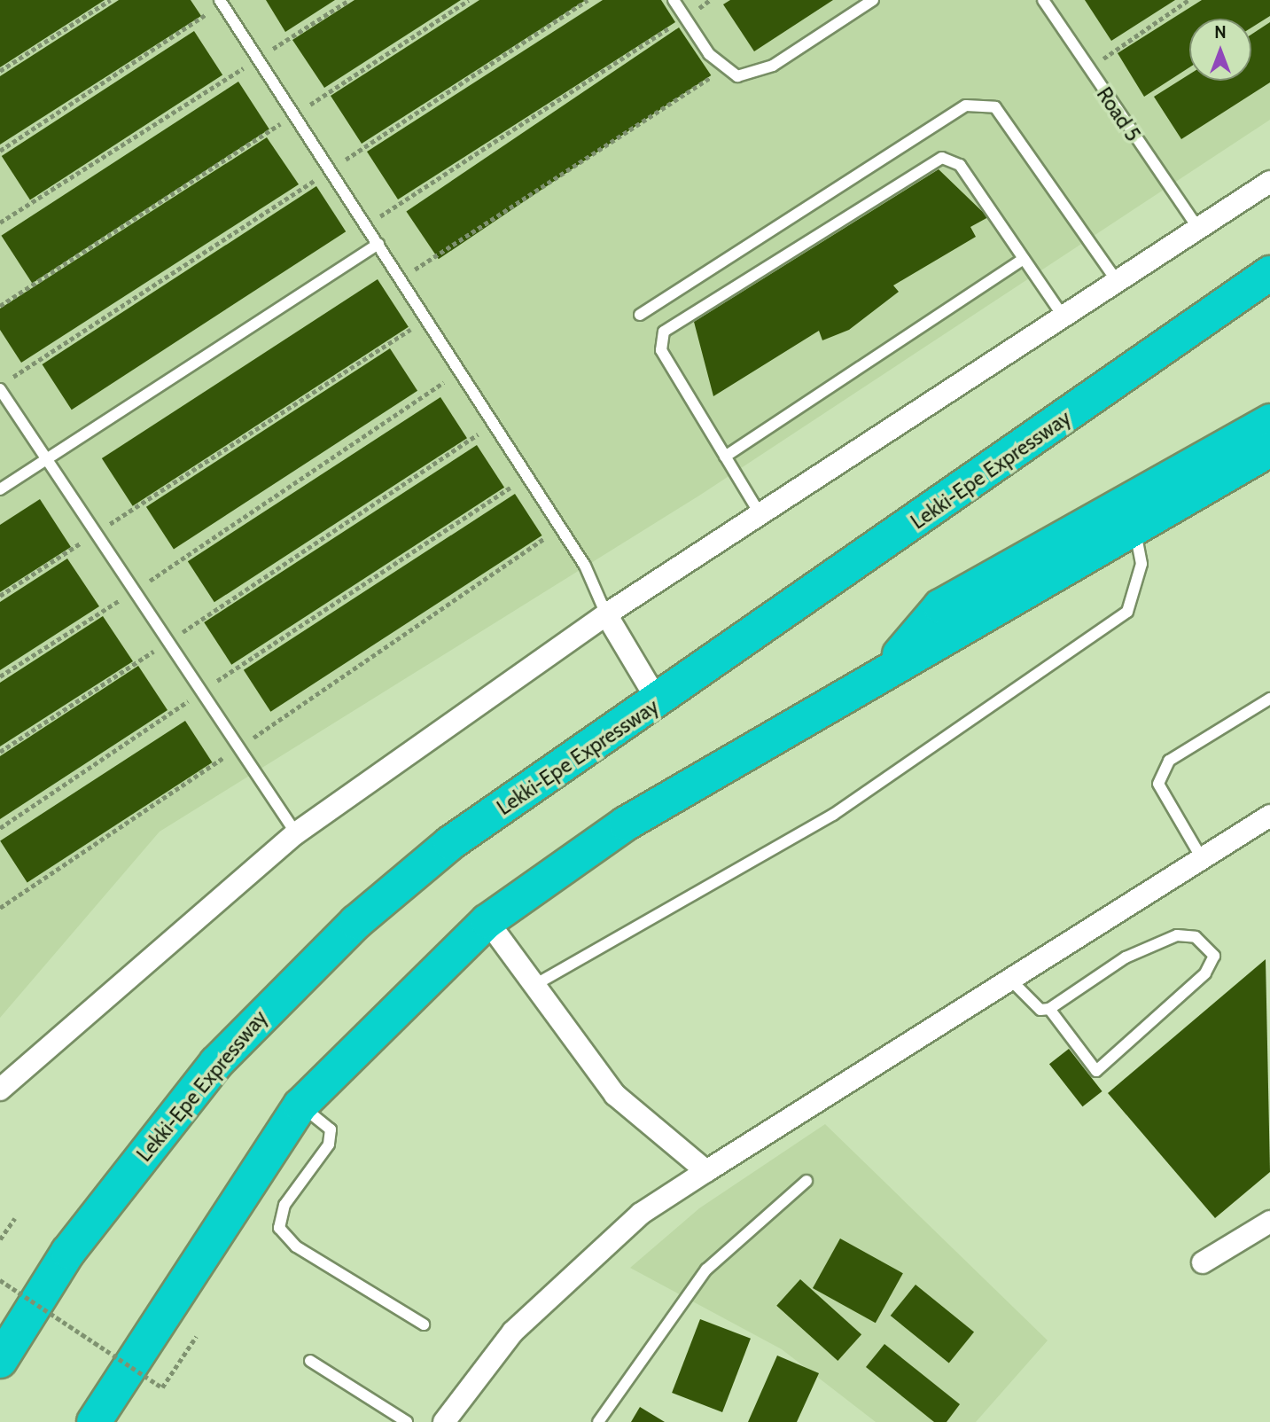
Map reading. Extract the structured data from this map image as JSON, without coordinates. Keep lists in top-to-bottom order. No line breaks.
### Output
{"streets":{"highway":["Lekki-Epe Expressway"],"lane":["Road 5"]},"north":"top"}
